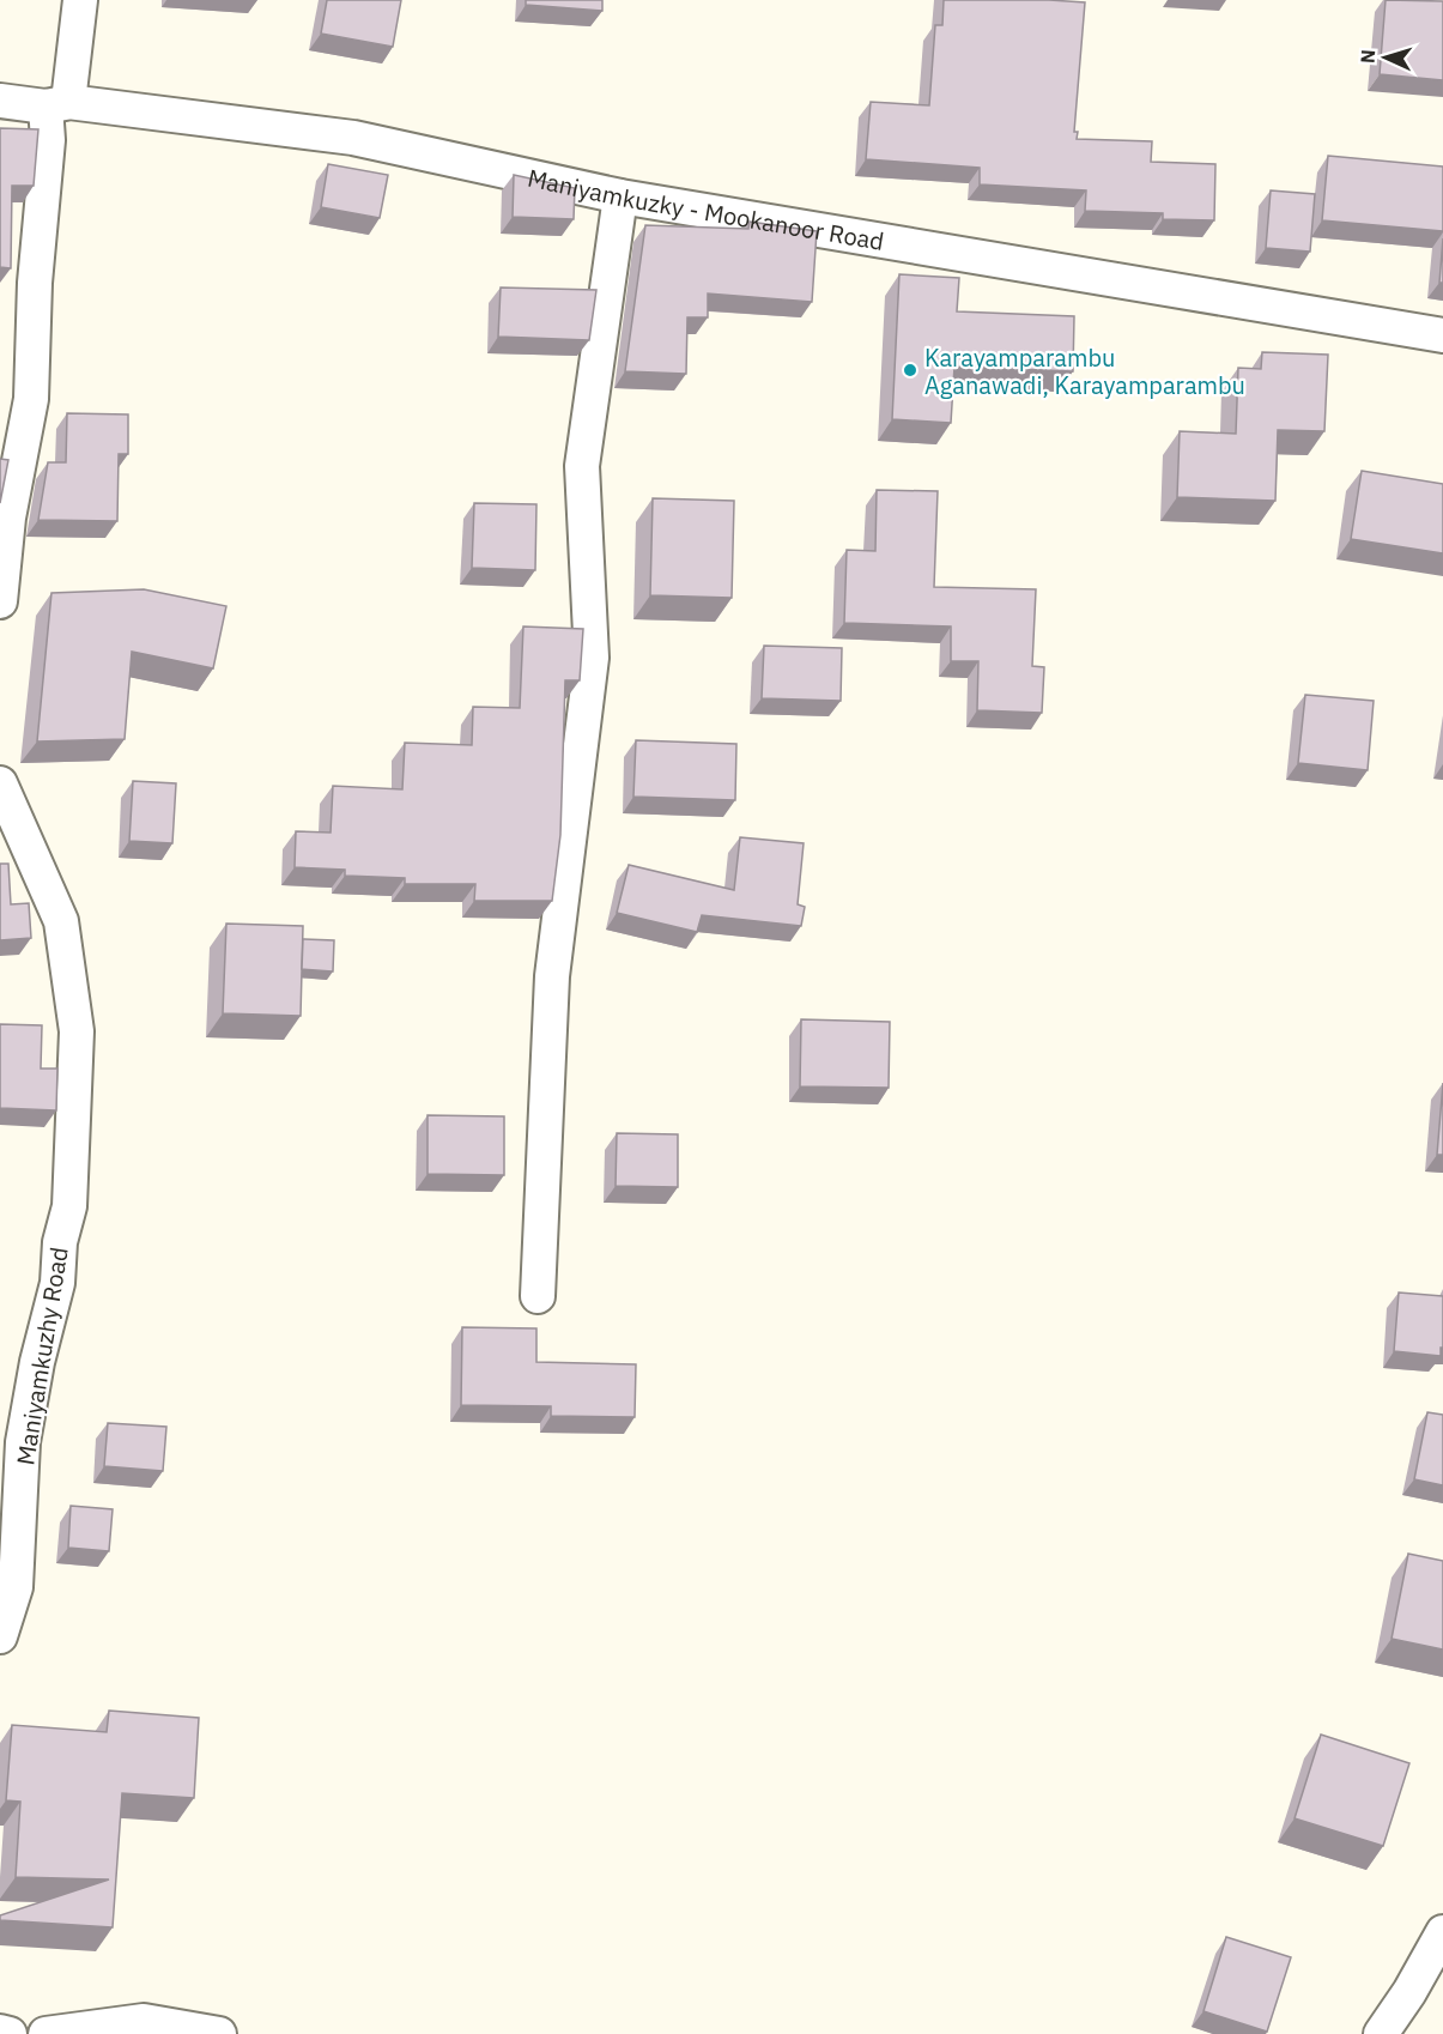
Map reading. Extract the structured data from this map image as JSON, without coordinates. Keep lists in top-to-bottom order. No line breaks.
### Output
{"streets":{"street":["Maniyamkuzky - Mookanoor Road","Maniyamkuzhy Road"]},"places":["Karayamparambu Aganawadi, Karayamparambu"],"north":"left"}
